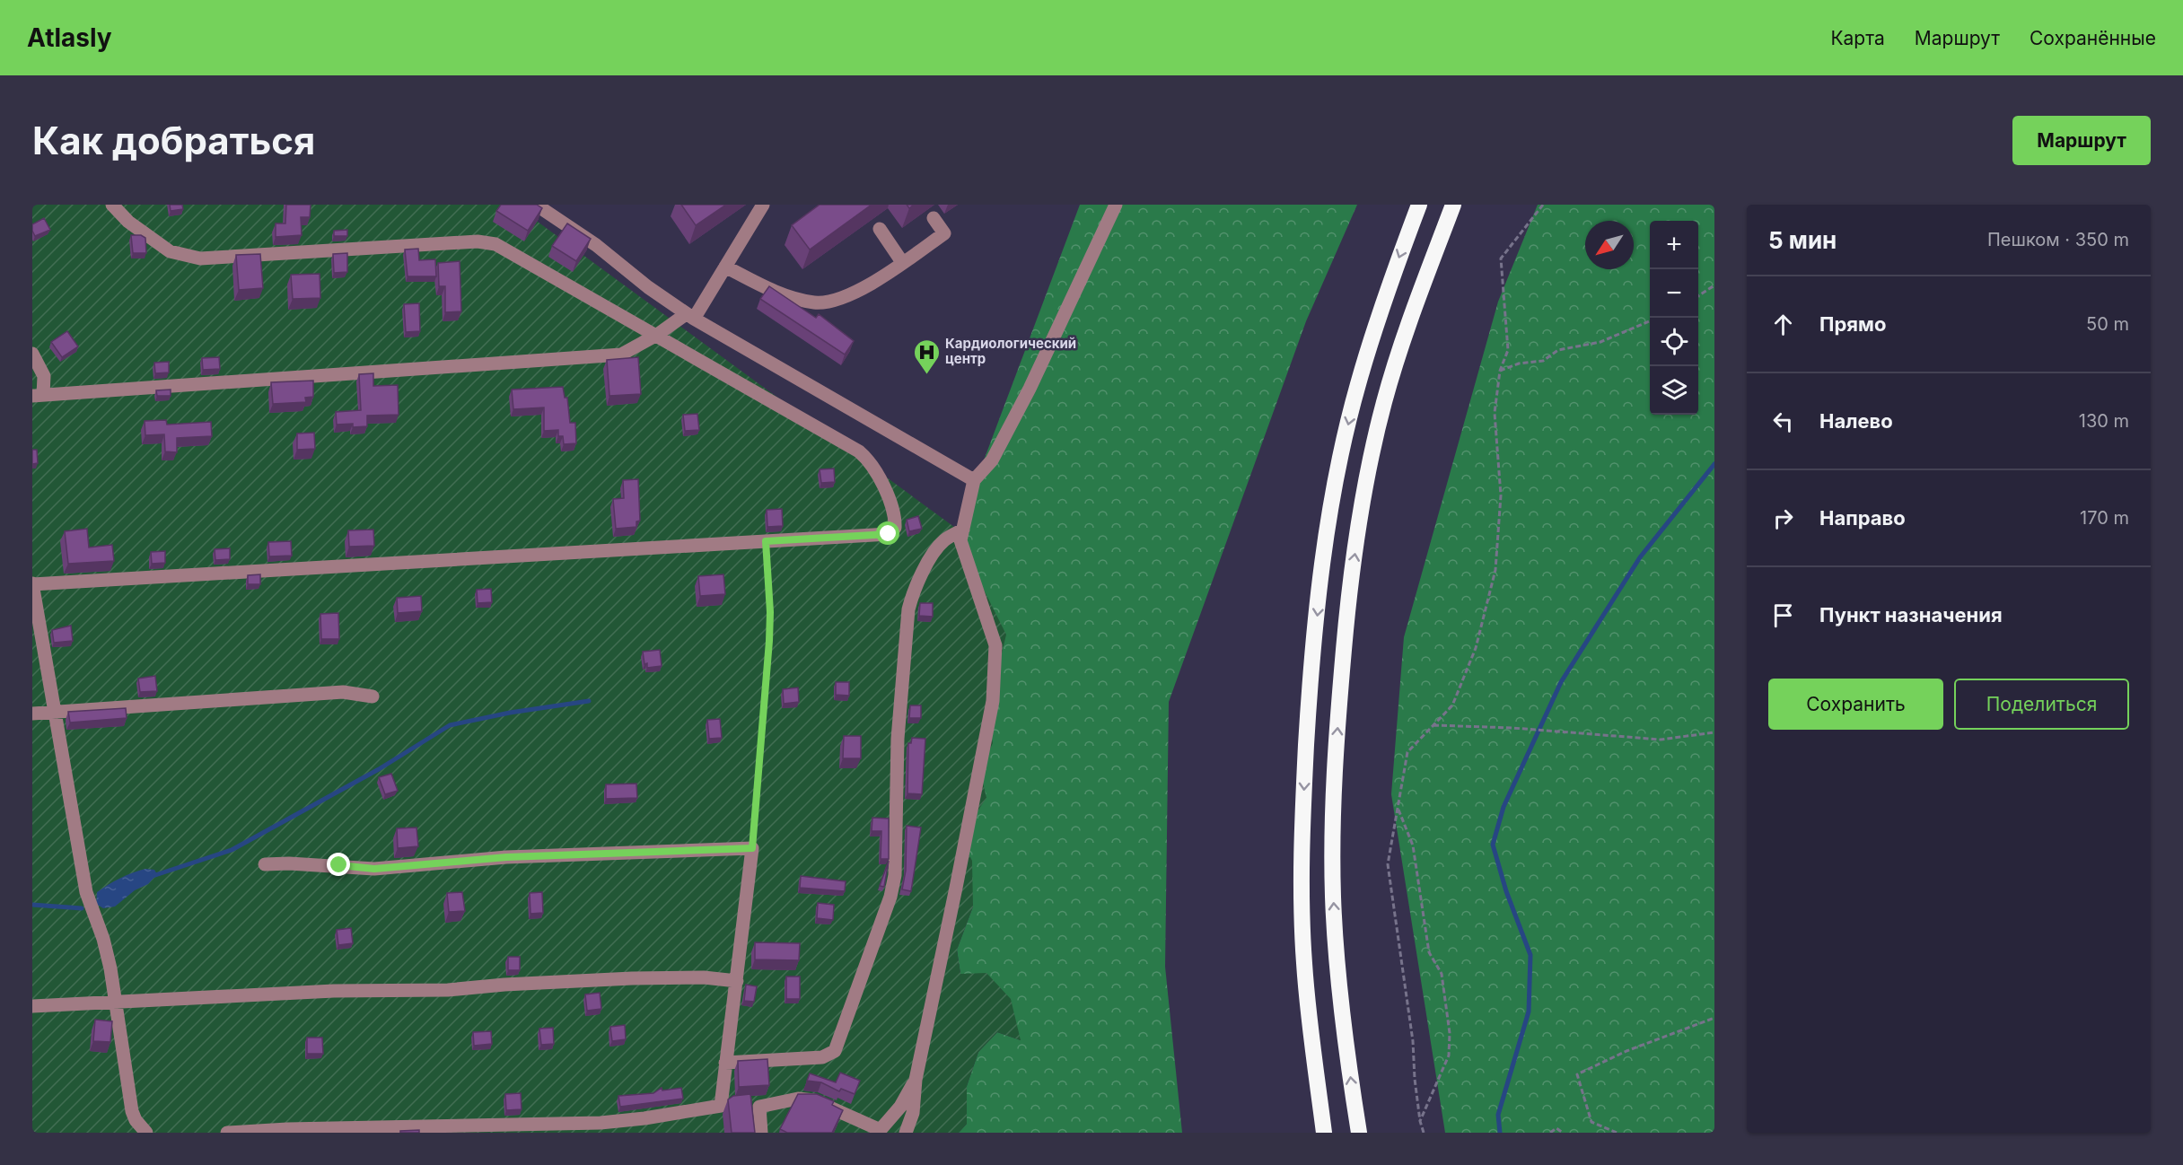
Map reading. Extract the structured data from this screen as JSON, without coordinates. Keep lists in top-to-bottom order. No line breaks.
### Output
{"places":{"hospital":["Кардиологический центр"]},"north":"bottom left","page":{"header":"Atlasly","nav":["Карта","Маршрут","Сохранённые"],"buttons":["Маршрут",["Сохранить","Поделиться"]],"title":"Как добраться","heading":["5 мин","Пешком · 350 m"],"map_buttons":["+","−"],"list":[["Прямо","50 m"],["Налево","130 m"],["Направо","170 m"],"Пункт назначения"]}}
